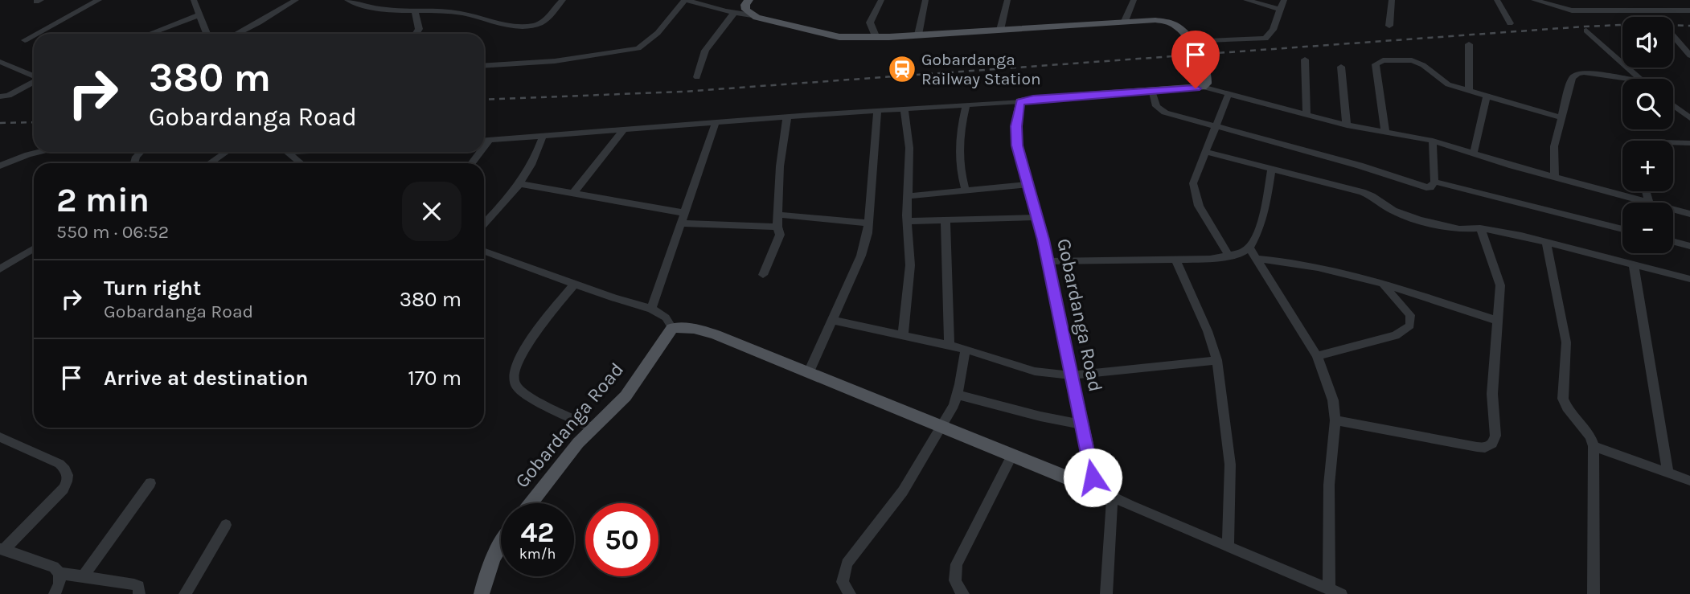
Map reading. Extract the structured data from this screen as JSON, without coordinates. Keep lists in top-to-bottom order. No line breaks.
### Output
{"streets":{"main road":["Gobardanga Road"]},"places":{"station":["Gobardanga Railway Station"]},"page":{"map_buttons":["+","−"],"turn":["380 m","Gobardanga Road"],"heading":["2 min","550 m · 06:52"],"list":[{"name":"Turn right","note":"Gobardanga Road","value":"380 m"},{"name":"Arrive at destination","value":"170 m"}],"speed":"42 km/h","limit":"50"}}
